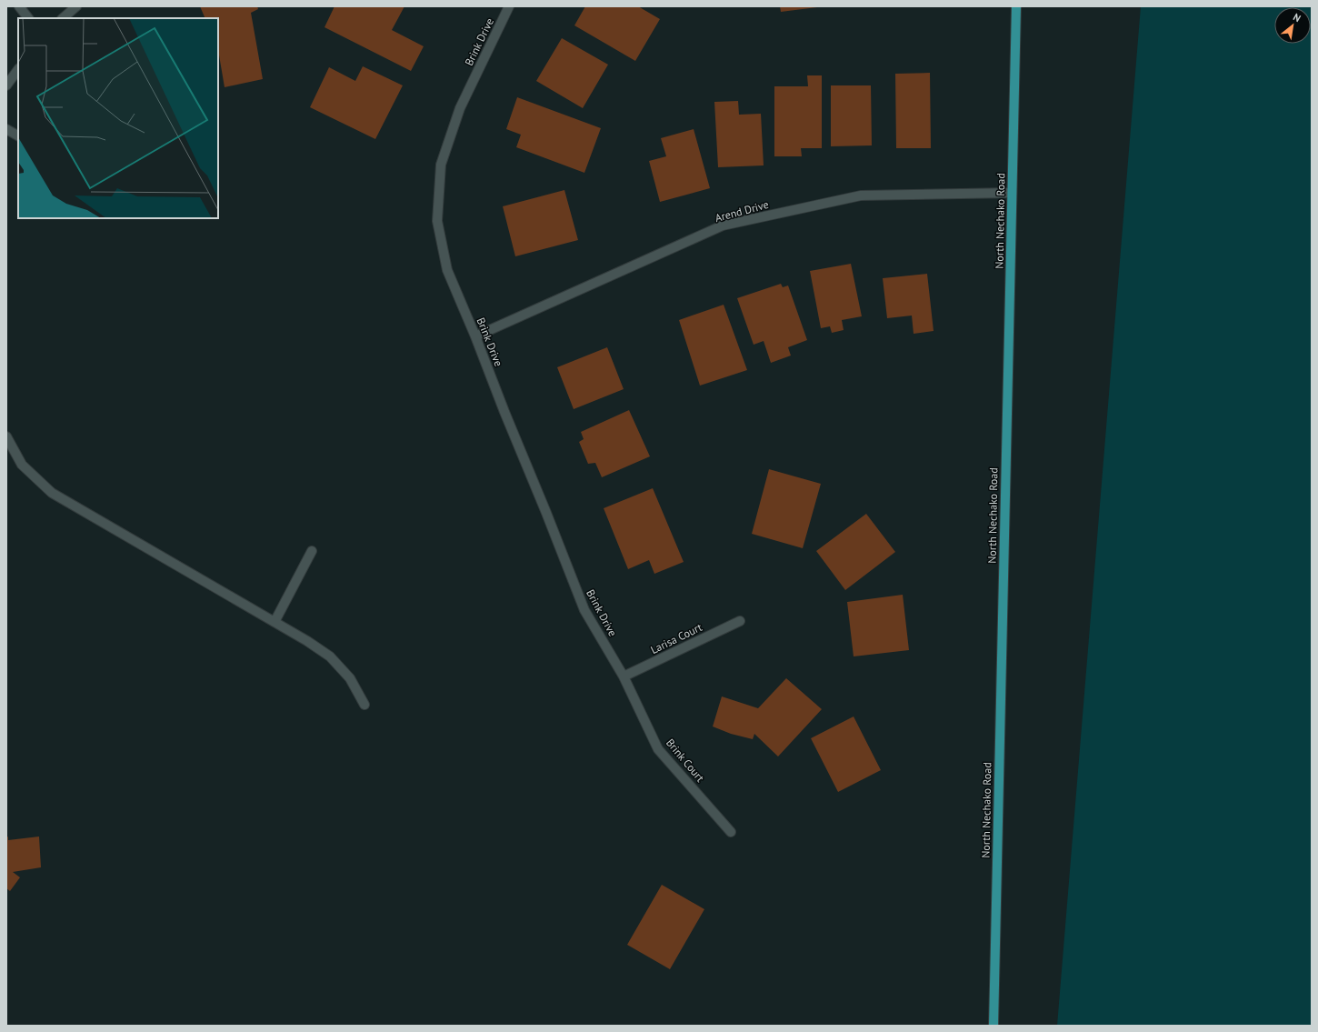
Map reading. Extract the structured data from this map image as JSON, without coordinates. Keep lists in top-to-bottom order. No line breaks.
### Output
{"streets":{"main road":["North Nechako Road"],"street":["Brink Drive","Arend Drive","Larisa Court","Brink Court"]},"crossings":[["Brink Drive","Arend Drive"],["Brink Drive","Larisa Court"],["Brink Drive","Brink Court"],["Arend Drive","North Nechako Road"],["Larisa Court","Brink Court"]],"north":"top right"}
